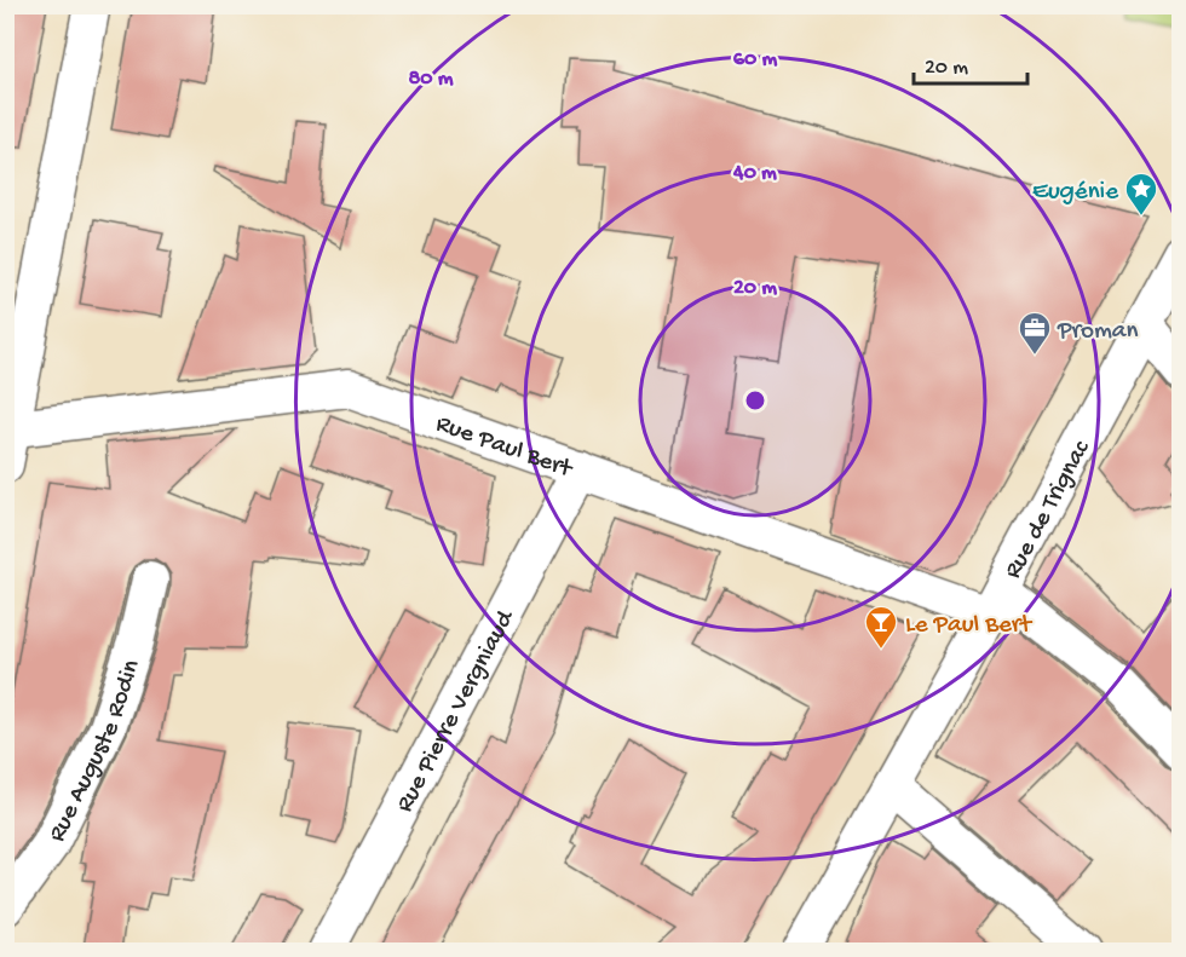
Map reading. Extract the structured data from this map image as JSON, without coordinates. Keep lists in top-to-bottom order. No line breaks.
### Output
{"streets":{"street":["Rue Paul Bert","Rue de Trignac","Rue Pierre Vergniaud","Rue Auguste Rodin"]},"crossings":[["Rue Paul Bert","Rue de Trignac"],["Rue Paul Bert","Rue Pierre Vergniaud"]],"places":{"place":["Eugénie"],"office":["Proman"],"bar":["Le Paul Bert"]},"scale_bar":"20 m","rings":["60 m","80 m","40 m","20 m"]}
